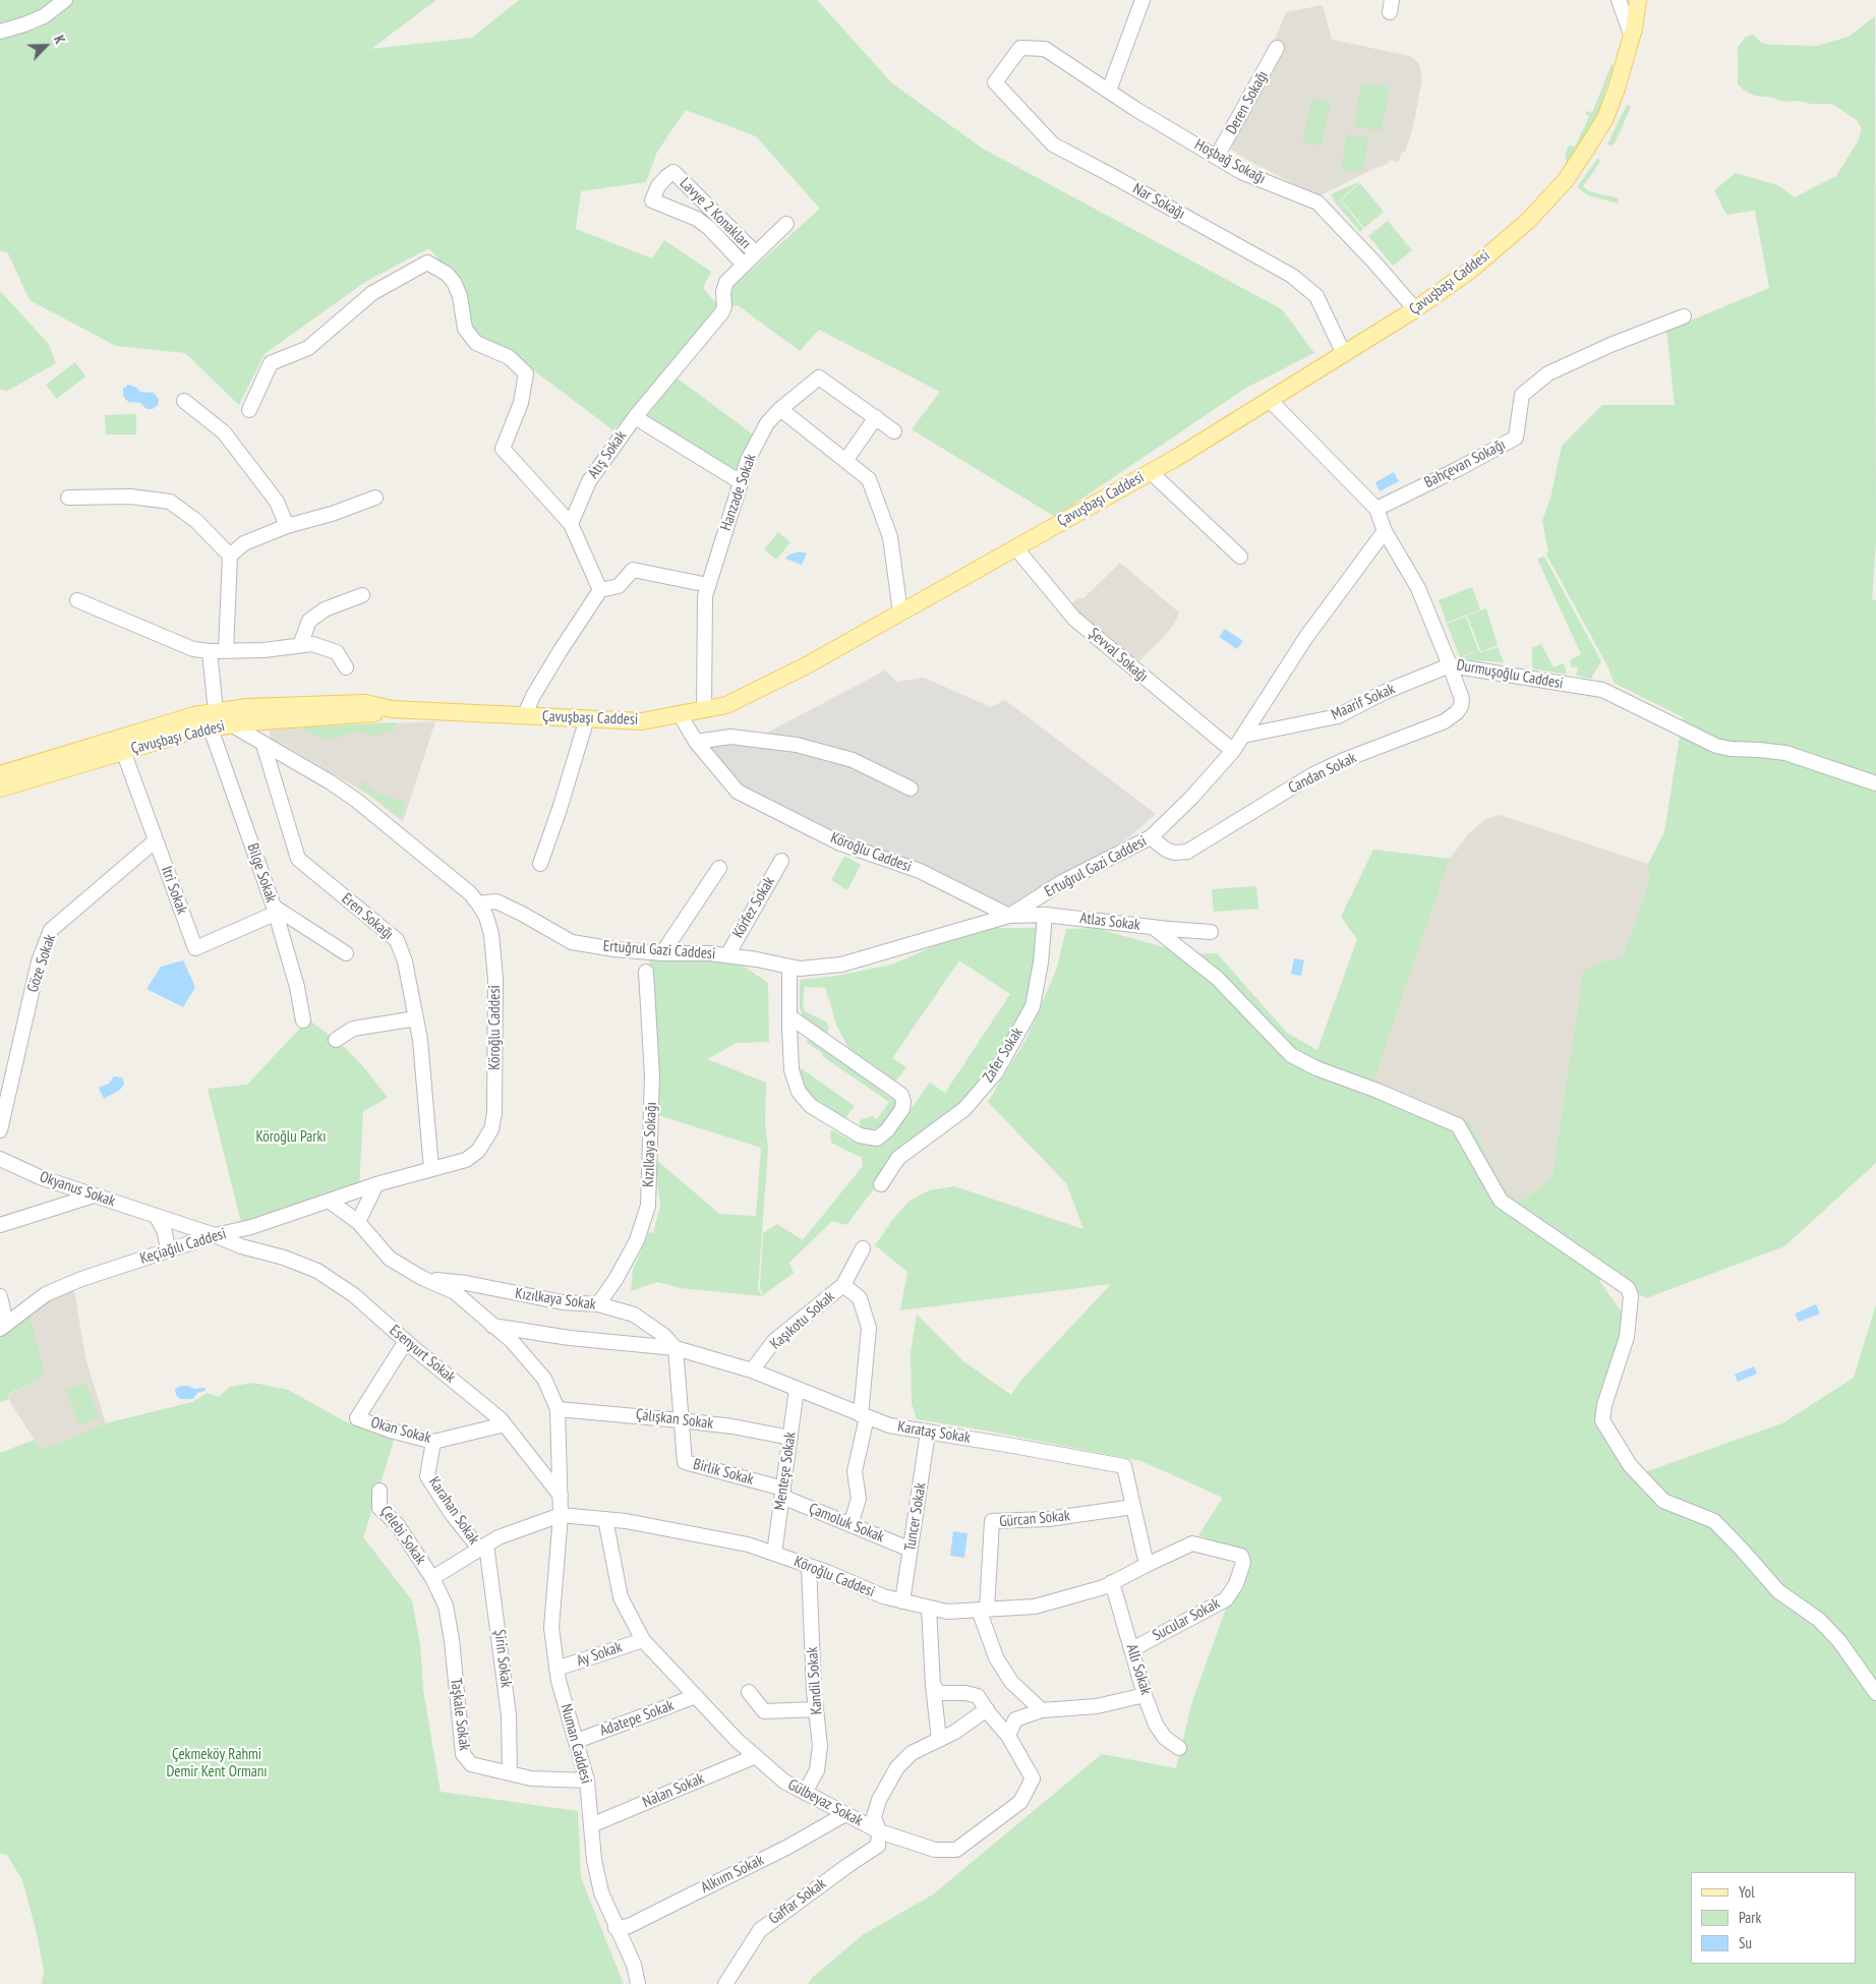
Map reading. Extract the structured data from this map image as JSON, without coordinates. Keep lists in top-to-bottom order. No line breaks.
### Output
{"streets":{"main road":["Çavuşbaşı Caddesi"],"street":["Deren Sokağı","Hoşbağ Sokağı","Nar Sokağı","Lavye 2 Konakları","Atış Sokak","Bahçevan Sokağı","Hanzade Sokak","Şevval Sokağı","Durmuşoğlu Caddesi","Maarif Sokak","Candan Sokak","Köroğlu Caddesi","Ertuğrul Gazi Caddesi","Bilge Sokak","Itri Sokak","Körfez Sokak","Eren Sokağı","Atlas Sokak","Göze Sokak","Zafer Sokak","Kızılkaya Sokağı","Okyanus Sokak","Keçiağılı Caddesi","Kızılkaya Sokak","Kaşıkotu Sokak","Esenyurt Sokak","Çalışkan Sokak","Okan Sokak","Karataş Sokak","Menteşe Sokak","Birlik Sokak","Karahan Sokak","Tuncer Sokak","Gürcan Sokak","Çamoluk Sokak","Çelebi Sokak","Sucular Sokak","Ay Sokak","Şirin Sokak","Allı Sokak","Kandil Sokak","Taşkale Sokak","Adatepe Sokak","Numan Caddesi","Nalan Sokak","Gülbeyaz Sokak","Alkıım Sokak","Gaffar Sokak"]},"crossings":[["Deren Sokağı","Hoşbağ Sokağı"],["Hoşbağ Sokağı","Nar Sokağı"],["Hoşbağ Sokağı","Çavuşbaşı Caddesi"],["Nar Sokağı","Çavuşbaşı Caddesi"],["Lavye 2 Konakları","Atış Sokak"],["Çavuşbaşı Caddesi","Hanzade Sokak"],["Çavuşbaşı Caddesi","Şevval Sokağı"],["Çavuşbaşı Caddesi","Durmuşoğlu Caddesi"],["Çavuşbaşı Caddesi","Köroğlu Caddesi"],["Çavuşbaşı Caddesi","Bilge Sokak"],["Çavuşbaşı Caddesi","Itri Sokak"],["Bahçevan Sokağı","Durmuşoğlu Caddesi"],["Şevval Sokağı","Ertuğrul Gazi Caddesi"],["Durmuşoğlu Caddesi","Maarif Sokak"],["Durmuşoğlu Caddesi","Candan Sokak"],["Durmuşoğlu Caddesi","Ertuğrul Gazi Caddesi"],["Maarif Sokak","Candan Sokak"],["Maarif Sokak","Ertuğrul Gazi Caddesi"],["Candan Sokak","Ertuğrul Gazi Caddesi"],["Köroğlu Caddesi","Ertuğrul Gazi Caddesi"],["Köroğlu Caddesi","Bilge Sokak"],["Köroğlu Caddesi","Eren Sokağı"],["Köroğlu Caddesi","Atlas Sokak"],["Köroğlu Caddesi","Keçiağılı Caddesi"],["Köroğlu Caddesi","Menteşe Sokak"],["Köroğlu Caddesi","Karahan Sokak"],["Köroğlu Caddesi","Tuncer Sokak"],["Köroğlu Caddesi","Gürcan Sokak"],["Köroğlu Caddesi","Çelebi Sokak"],["Köroğlu Caddesi","Sucular Sokak"],["Köroğlu Caddesi","Şirin Sokak"],["Köroğlu Caddesi","Allı Sokak"],["Köroğlu Caddesi","Kandil Sokak"],["Köroğlu Caddesi","Taşkale Sokak"],["Köroğlu Caddesi","Numan Caddesi"],["Köroğlu Caddesi","Gülbeyaz Sokak"],["Ertuğrul Gazi Caddesi","Körfez Sokak"],["Ertuğrul Gazi Caddesi","Atlas Sokak"],["Bilge Sokak","Itri Sokak"],["Itri Sokak","Göze Sokak"],["Atlas Sokak","Zafer Sokak"],["Kızılkaya Sokağı","Kızılkaya Sokak"],["Okyanus Sokak","Keçiağılı Caddesi"],["Okyanus Sokak","Esenyurt Sokak"],["Keçiağılı Caddesi","Esenyurt Sokak"],["Kızılkaya Sokak","Birlik Sokak"],["Kaşıkotu Sokak","Karataş Sokak"],["Kaşıkotu Sokak","Çamoluk Sokak"],["Esenyurt Sokak","Okan Sokak"],["Esenyurt Sokak","Numan Caddesi"],["Çalışkan Sokak","Menteşe Sokak"],["Çalışkan Sokak","Birlik Sokak"],["Okan Sokak","Karahan Sokak"],["Karataş Sokak","Menteşe Sokak"],["Karataş Sokak","Tuncer Sokak"],["Karataş Sokak","Gürcan Sokak"],["Menteşe Sokak","Birlik Sokak"],["Menteşe Sokak","Çamoluk Sokak"],["Birlik Sokak","Çamoluk Sokak"],["Karahan Sokak","Şirin Sokak"],["Tuncer Sokak","Çamoluk Sokak"],["Çelebi Sokak","Taşkale Sokak"],["Sucular Sokak","Allı Sokak"],["Ay Sokak","Numan Caddesi"],["Ay Sokak","Gülbeyaz Sokak"],["Şirin Sokak","Taşkale Sokak"],["Kandil Sokak","Gülbeyaz Sokak"],["Taşkale Sokak","Numan Caddesi"],["Adatepe Sokak","Numan Caddesi"],["Adatepe Sokak","Gülbeyaz Sokak"],["Numan Caddesi","Nalan Sokak"],["Numan Caddesi","Alkıım Sokak"],["Nalan Sokak","Gülbeyaz Sokak"],["Gülbeyaz Sokak","Alkıım Sokak"],["Gülbeyaz Sokak","Gaffar Sokak"]],"parks":["Köroğlu Parkı","Çekmeköy Rahmi Demir Kent Ormanı"],"legend":["Yol","Park","Su"],"north":"top right"}
